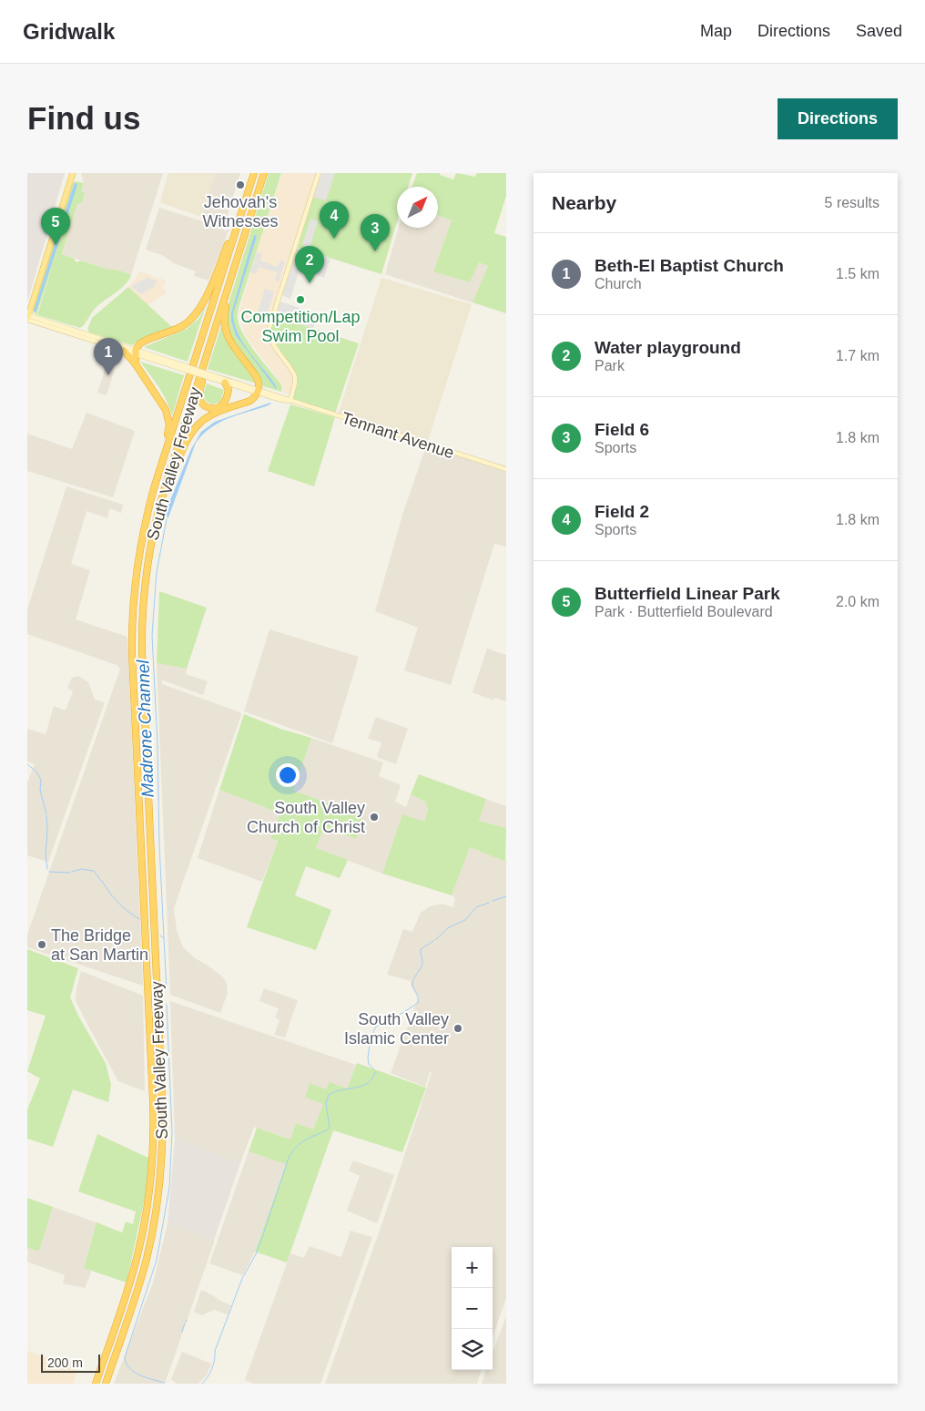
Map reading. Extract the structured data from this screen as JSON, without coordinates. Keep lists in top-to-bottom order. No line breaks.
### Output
{"streets":{"highway":["South Valley Freeway"],"street":["Tennant Avenue"]},"water":["Madrone Channel"],"places":["Jehovah's Witnesses","Competition/Lap Swim Pool","South Valley Church of Christ","The Bridge at San Martin","South Valley Islamic Center"],"scale_bar":"200 m","north":"top right","page":{"header":"Gridwalk","nav":["Map","Directions","Saved"],"buttons":"Directions","title":"Find us","heading":["Nearby","5 results"],"pins":["4","5","3","2","1"],"list":[{"mark":"1","name":"Beth-El Baptist Church","note":"Church","value":"1.5 km"},{"mark":"2","name":"Water playground","note":"Park","value":"1.7 km"},{"mark":"3","name":"Field 6","note":"Sports","value":"1.8 km"},{"mark":"4","name":"Field 2","note":"Sports","value":"1.8 km"},{"mark":"5","name":"Butterfield Linear Park","note":"Park · Butterfield Boulevard","value":"2.0 km"}],"map_buttons":["+","−"],"scale":"200 m"}}
